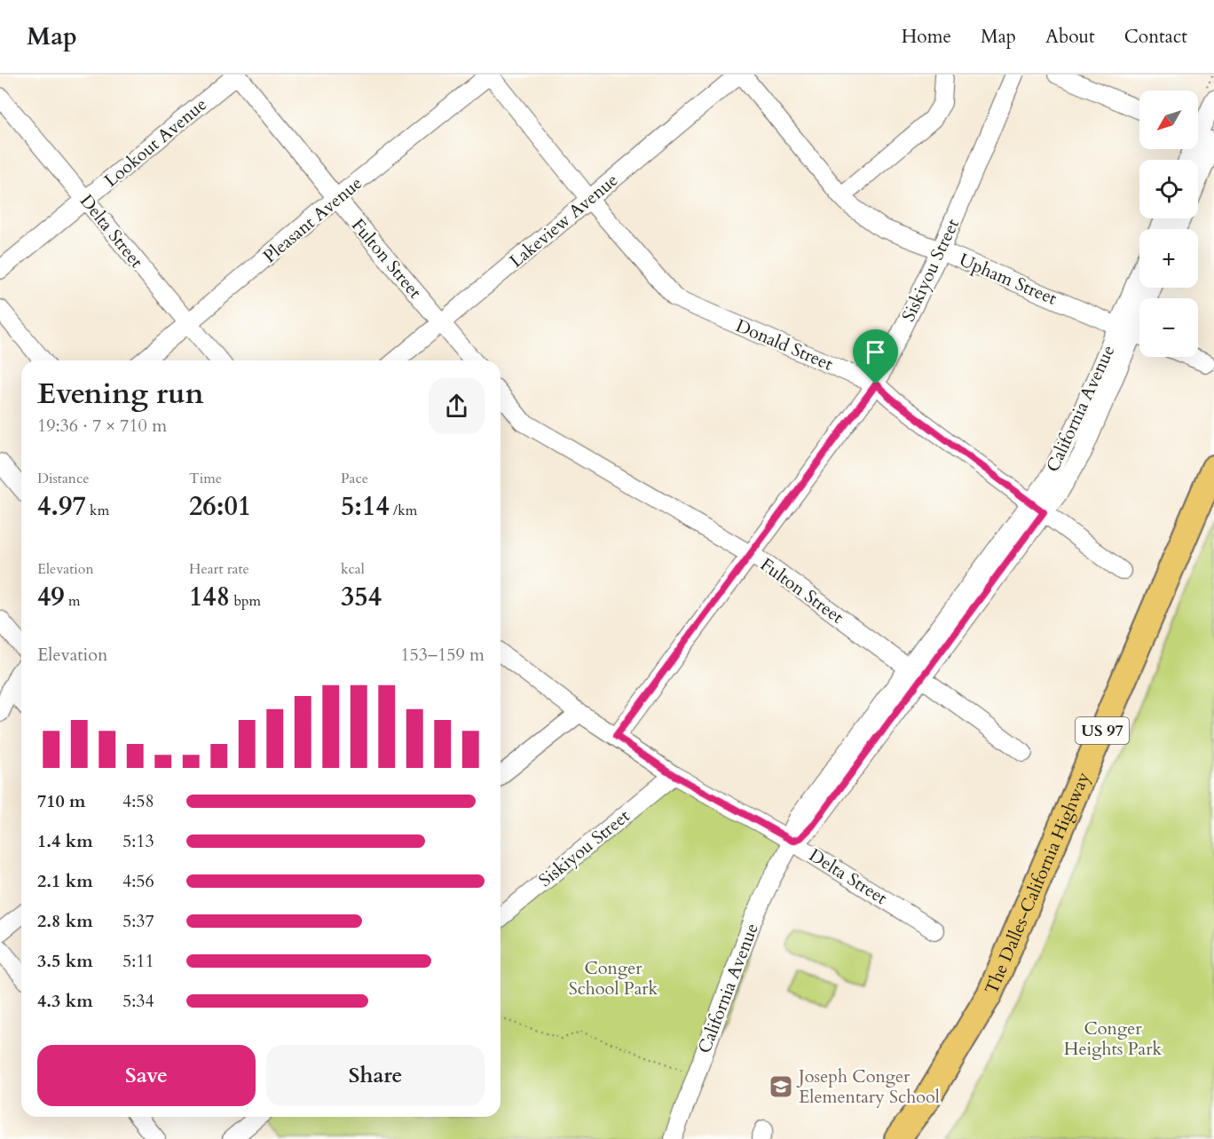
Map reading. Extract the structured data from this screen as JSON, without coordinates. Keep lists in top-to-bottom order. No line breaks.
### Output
{"streets":{"highway":["US 97","The Dalles-California Highway"],"street":["Lookout Avenue","Pleasant Avenue","Lakeview Avenue","Delta Street","Fulton Street","Siskiyou Street","Upham Street","Donald Street","California Avenue"]},"crossings":[["Lookout Avenue","Delta Street"],["Lookout Avenue","Fulton Street"],["Pleasant Avenue","Delta Street"],["Pleasant Avenue","Fulton Street"],["Pleasant Avenue","Donald Street"],["Lakeview Avenue","Fulton Street"],["Lakeview Avenue","Upham Street"],["Lakeview Avenue","Donald Street"],["Delta Street","Siskiyou Street"],["Delta Street","California Avenue"],["Fulton Street","Siskiyou Street"],["Fulton Street","California Avenue"],["Siskiyou Street","Upham Street"],["Siskiyou Street","Donald Street"],["Upham Street","California Avenue"],["Donald Street","California Avenue"]],"parks":["Conger School Park","Conger Heights Park"],"places":{"school or university":["Joseph Conger Elementary School"]},"north":"bottom left","page":{"header":"Map","nav":["Home","Map","About","Contact"],"map_buttons":["+","−"],"heading":["Evening run","19:36 · 7 × 710 m"],"stats":[["Distance","4.97 km"],["Time","26:01"],["Pace","5:14 /km"],["Elevation","49 m"],["Heart rate","148 bpm"],["kcal","354"]],"chart":["Elevation","153–159 m"],"list":[{"name":"710 m","note":"4:58"},{"name":"1.4 km","note":"5:13"},{"name":"2.1 km","note":"4:56"},{"name":"2.8 km","note":"5:37"},{"name":"3.5 km","note":"5:11"},{"name":"4.3 km","note":"5:34"}],"buttons":["Save","Share"]}}
